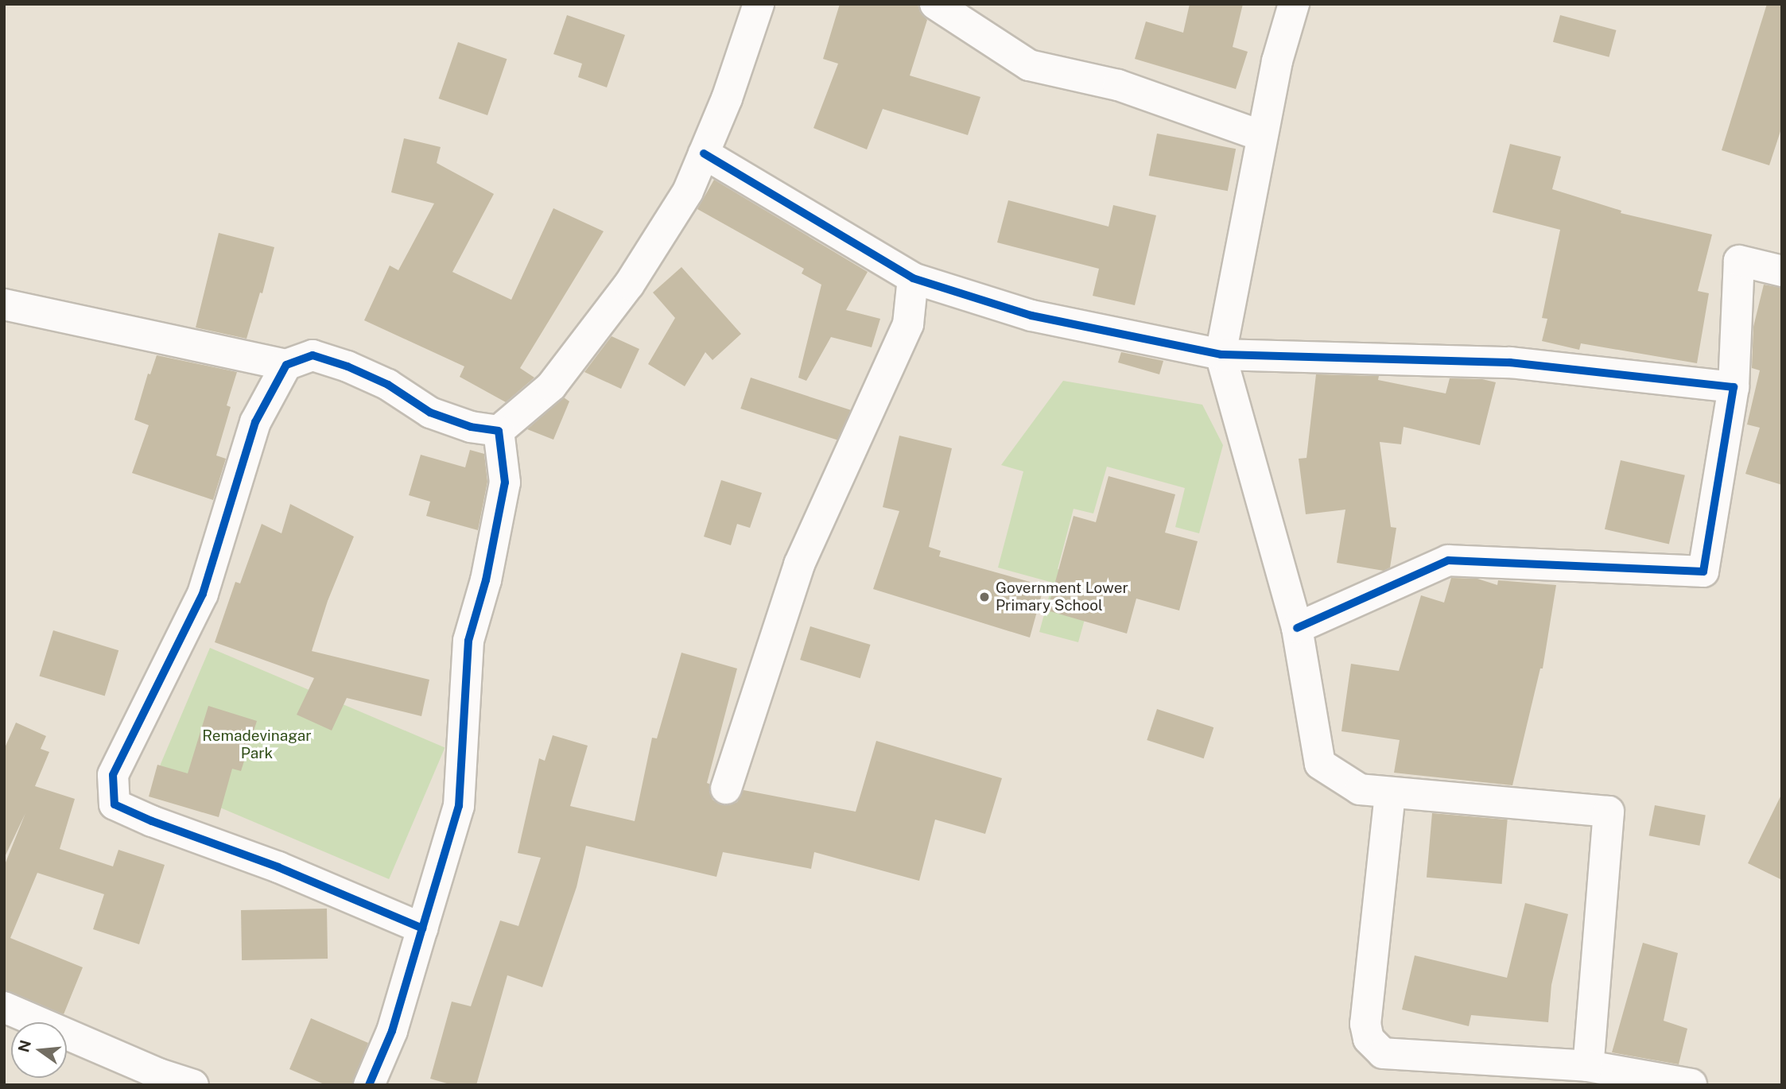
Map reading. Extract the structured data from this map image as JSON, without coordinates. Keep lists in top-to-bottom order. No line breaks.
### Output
{"parks":["Remadevinagar Park"],"places":["Government Lower Primary School"],"north":"left"}
